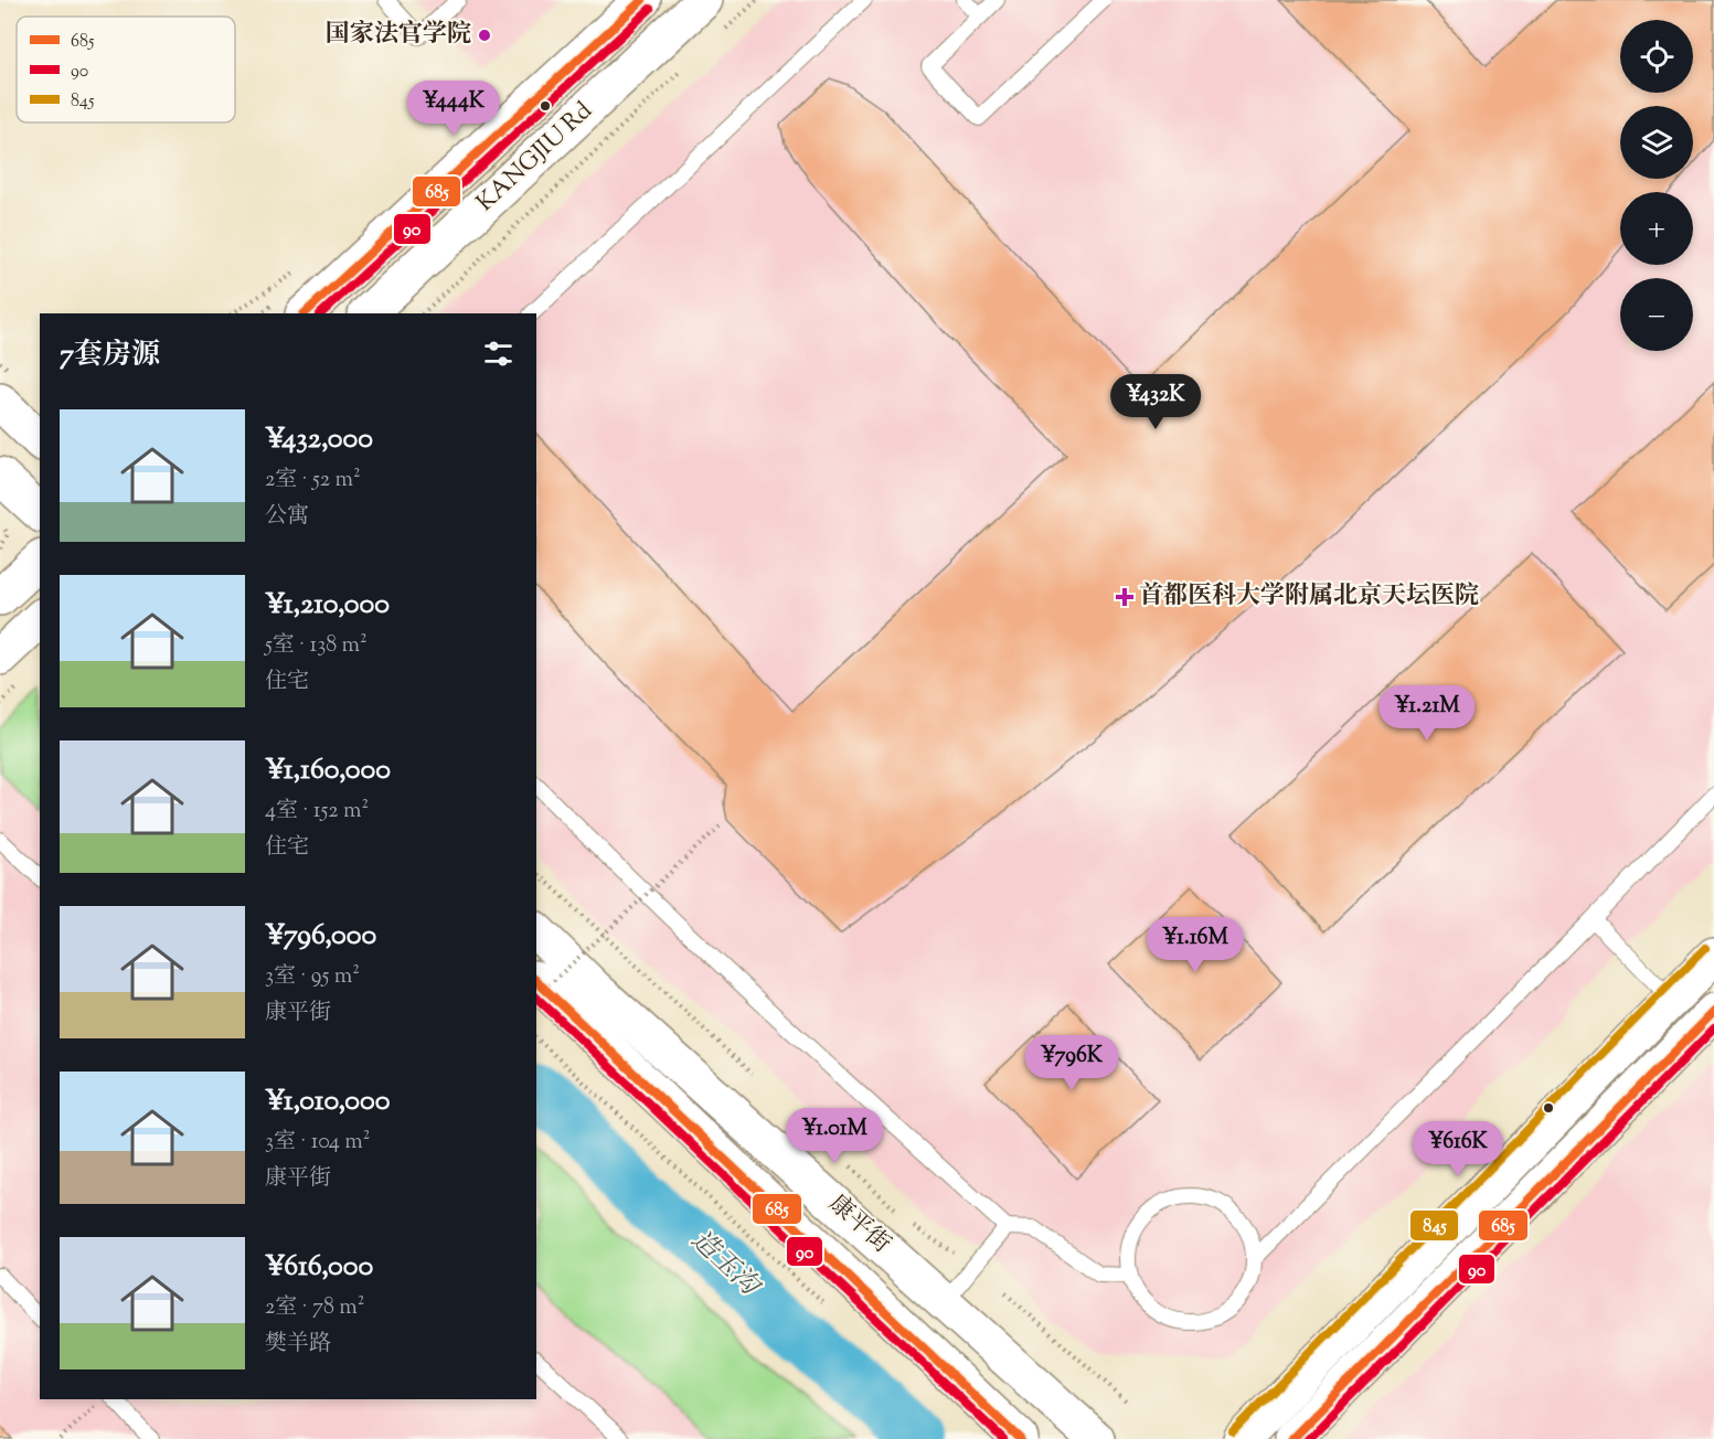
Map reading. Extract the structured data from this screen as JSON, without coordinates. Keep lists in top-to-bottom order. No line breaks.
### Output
{"streets":{"street":["KANGJIU Rd","康平街"]},"water":["造玉沟"],"places":{"other":["国家法官学院"],"health":["首都医科大学附属北京天坛医院"]},"lines":["transit line 685","transit line 90","transit line 845"],"legend":["685","90","845"],"page":{"map_buttons":["+","−"],"price":["¥444K","¥432K","¥1.21M","¥1.16M","¥796K","¥1.01M","¥616K"],"heading":"7套房源","list":[{"name":"¥432,000","note":"2室 · 52 m² · 公寓"},{"name":"¥1,210,000","note":"5室 · 138 m² · 住宅"},{"name":"¥1,160,000","note":"4室 · 152 m² · 住宅"},{"name":"¥796,000","note":"3室 · 95 m² · 康平街"},{"name":"¥1,010,000","note":"3室 · 104 m² · 康平街"},{"name":"¥616,000","note":"2室 · 78 m² · 樊羊路"}]}}
